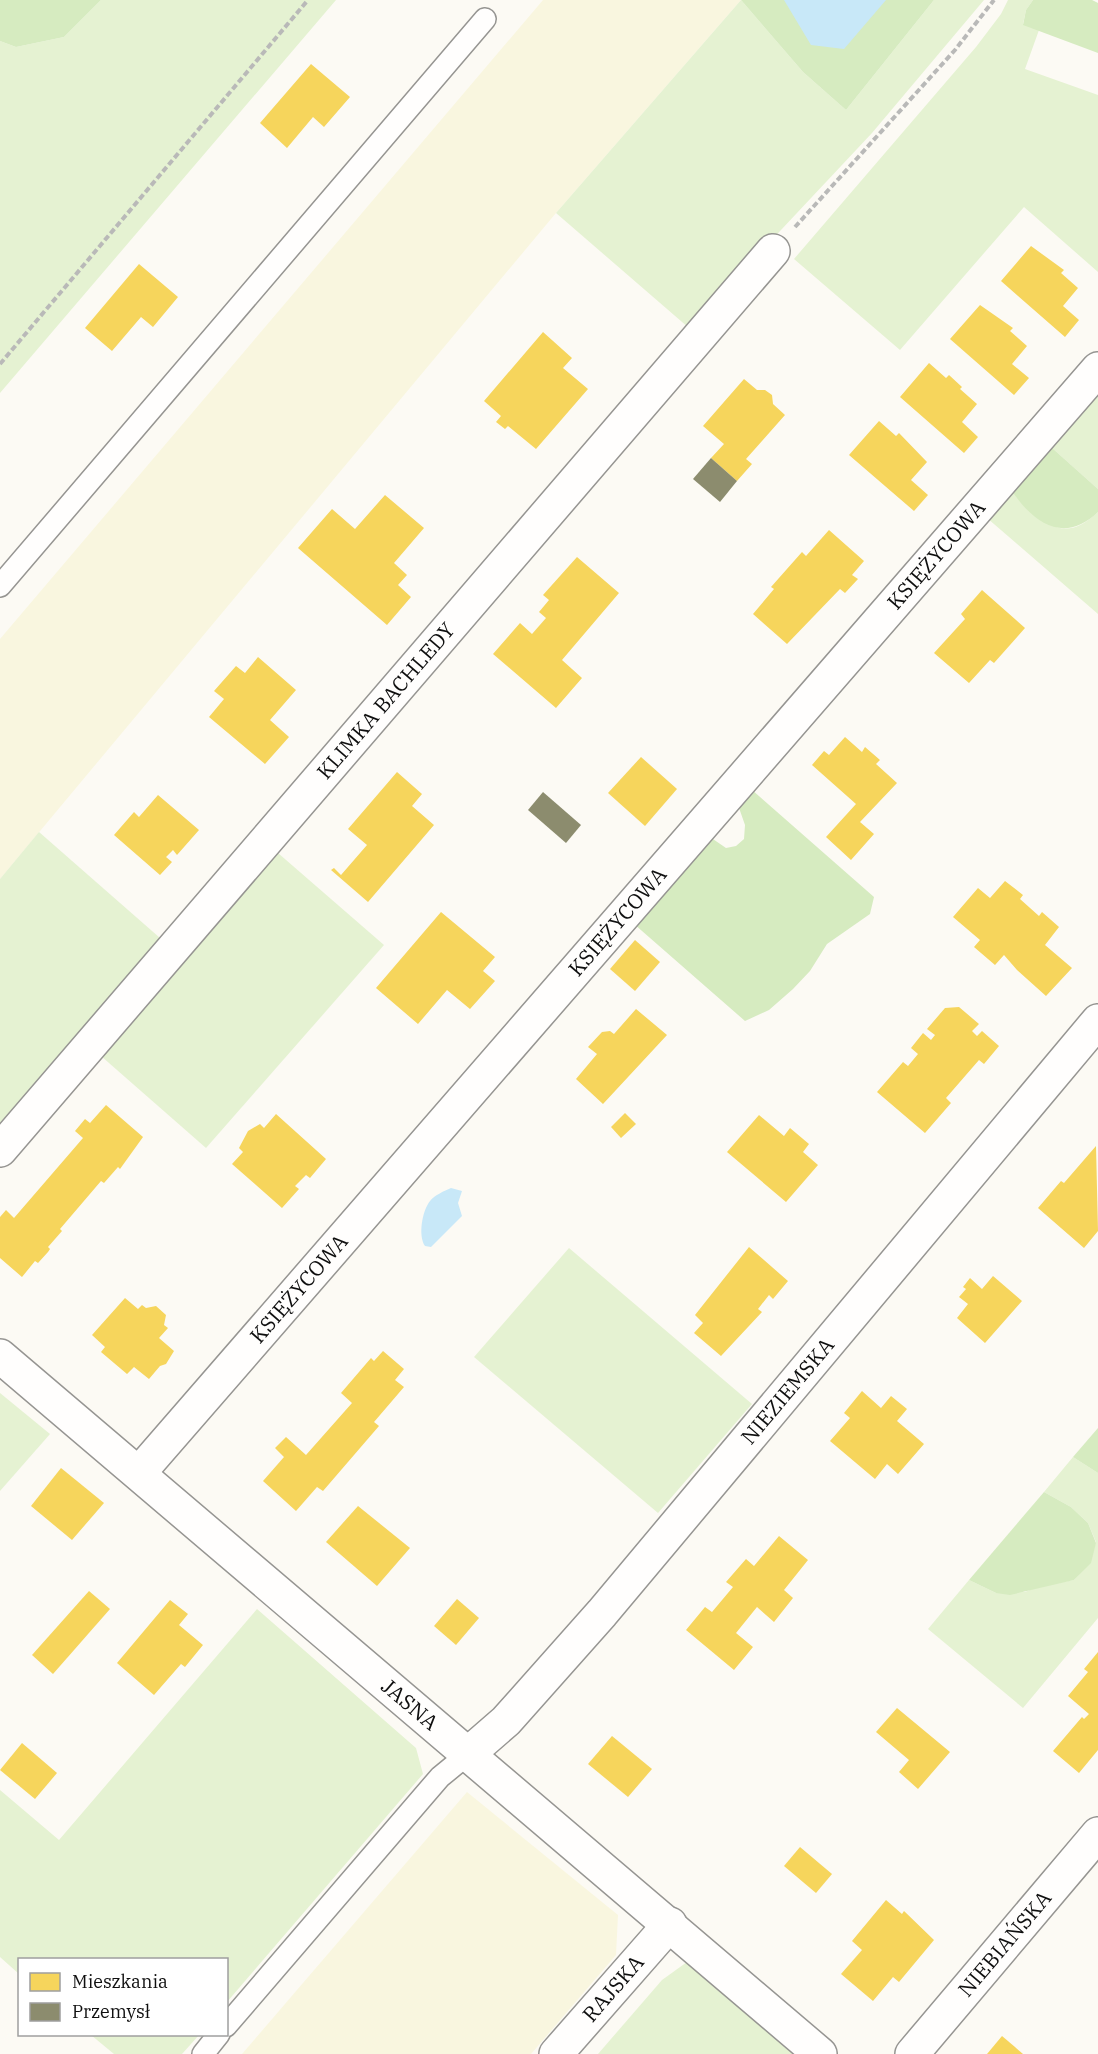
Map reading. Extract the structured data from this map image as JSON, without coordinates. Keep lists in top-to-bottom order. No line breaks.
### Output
{"streets":{"street":["KSIĘŻYCOWA","KLIMKA BACHLEDY","NIEZIEMSKA","JASNA","NIEBIAŃSKA","RAJSKA"]},"crossings":[["KSIĘŻYCOWA","JASNA"],["NIEZIEMSKA","JASNA"],["JASNA","RAJSKA"]],"legend":["Mieszkania","Przemysł"]}
